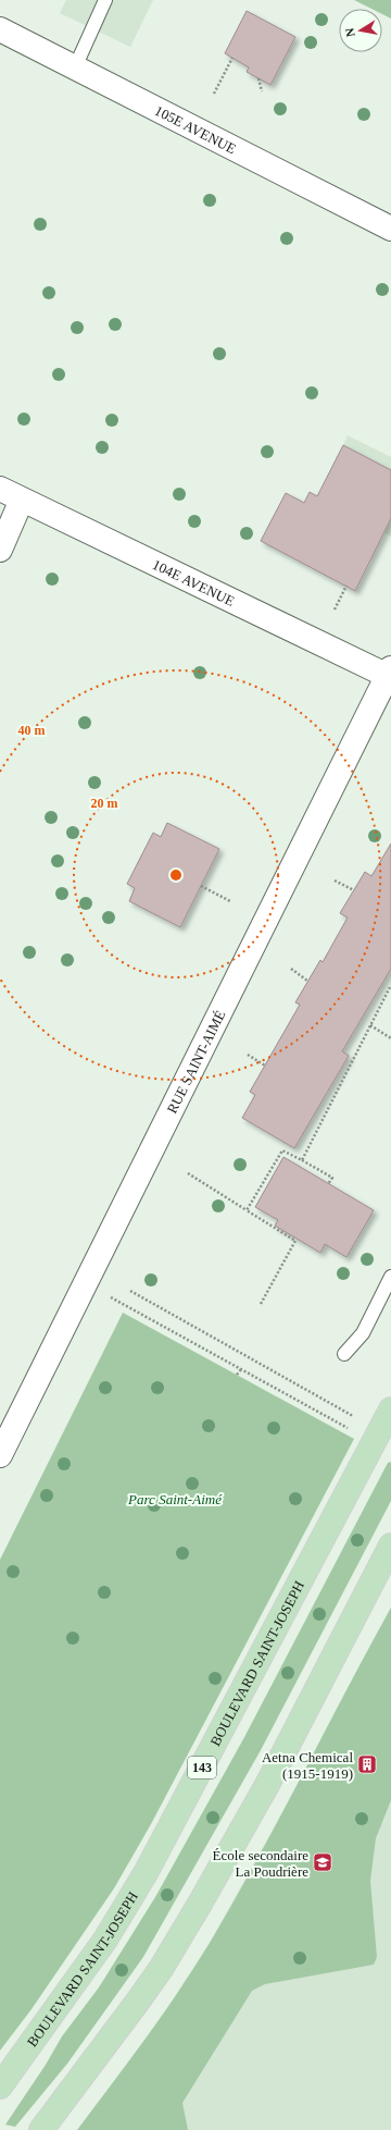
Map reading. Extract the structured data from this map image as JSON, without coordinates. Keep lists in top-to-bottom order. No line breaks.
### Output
{"streets":{"main road":["BOULEVARD SAINT-JOSEPH","143"],"street":["105E AVENUE","104E AVENUE","RUE SAINT-AIMÉ"]},"crossings":[["104E AVENUE","RUE SAINT-AIMÉ"]],"parks":["Parc Saint-Aimé"],"places":{"building":["Aetna Chemical (1915-1919)"],"school or university":["École secondaire La Poudrière"]},"north":"left","rings":["40 m","20 m"]}
